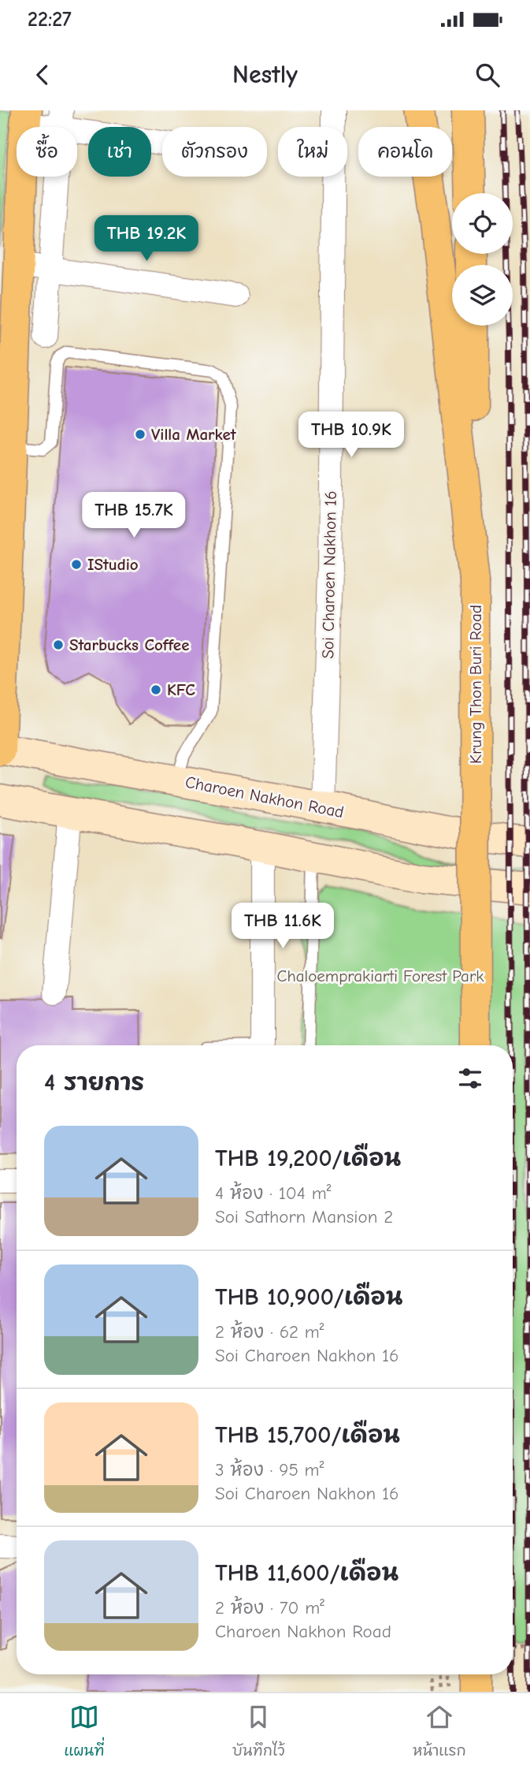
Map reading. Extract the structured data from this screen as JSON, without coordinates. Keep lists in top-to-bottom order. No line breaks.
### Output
{"streets":{"main road":["Krung Thon Buri Road","Charoen Nakhon Road"],"street":["Soi Charoen Nakhon 16"]},"crossings":[["Soi Charoen Nakhon 16","Charoen Nakhon Road"]],"parks":["Chaloemprakiarti Forest Park"],"places":["Villa Market","IStudio","Starbucks Coffee","KFC"],"page":{"status":"22:27","header":"Nestly","chip":["ซื้อ","เช่า","ตัวกรอง","ใหม่","คอนโด"],"price":["THB 19.2K","THB 10.9K","THB 15.7K","THB 11.6K"],"heading":"4 รายการ","list":[{"name":"THB 19,200/เดือน","note":"4 ห้อง · 104 m² · Soi Sathorn Mansion 2"},{"name":"THB 10,900/เดือน","note":"2 ห้อง · 62 m² · Soi Charoen Nakhon 16"},{"name":"THB 15,700/เดือน","note":"3 ห้อง · 95 m² · Soi Charoen Nakhon 16"},{"name":"THB 11,600/เดือน","note":"2 ห้อง · 70 m² · Charoen Nakhon Road"}],"tabs":["แผนที่","บันทึกไว้","หน้าแรก"]}}
